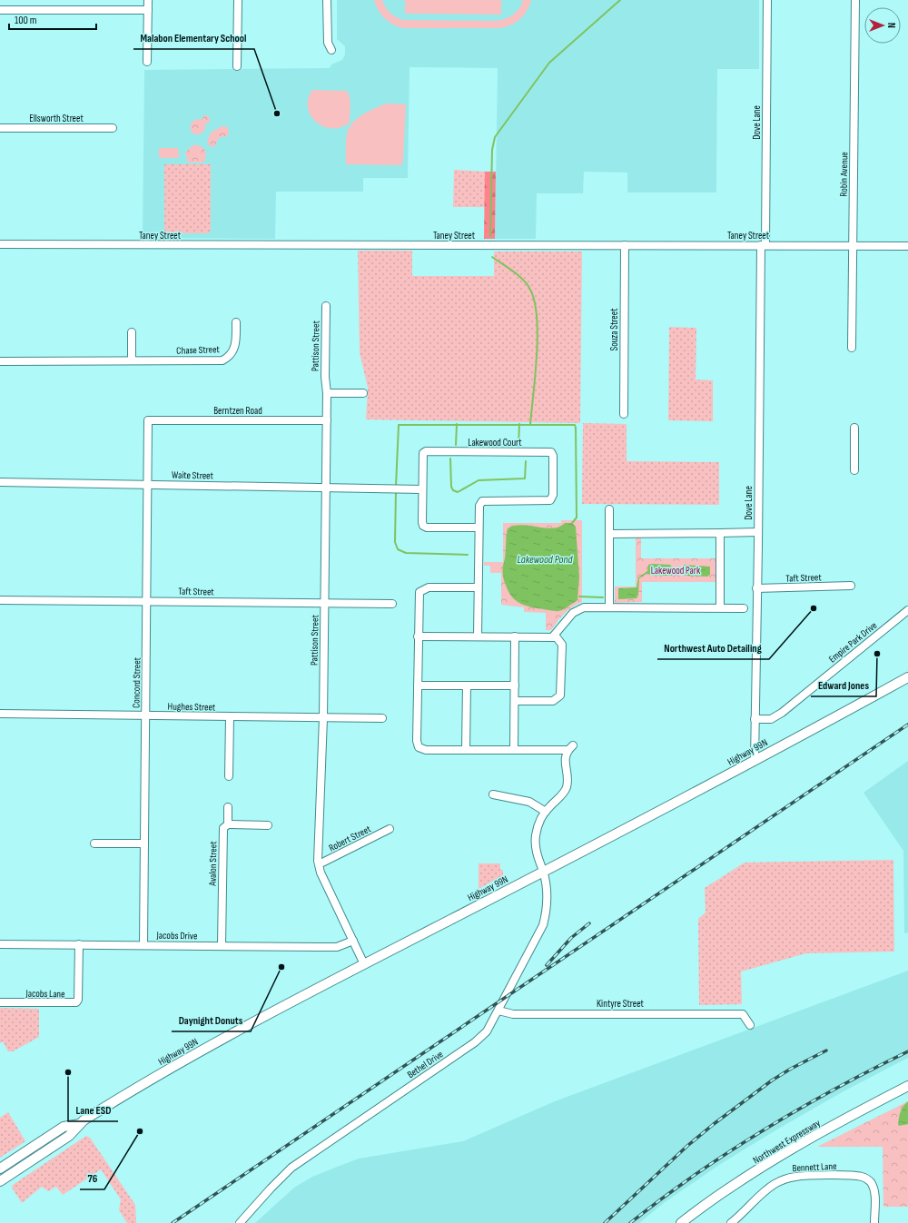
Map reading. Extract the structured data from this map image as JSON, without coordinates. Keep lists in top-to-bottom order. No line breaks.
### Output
{"streets":{"main road":["Highway 99N","Northwest Expressway"],"street":["Ellsworth Street","Dove Lane","Robin Avenue","Taney Street","Souza Street","Pattison Street","Chase Street","Berntzen Road","Lakewood Court","Waite Street","Taft Street","Empire Park Drive","Concord Street","Hughes Street","Robert Street","Avalon Street","Jacobs Drive","Jacobs Lane","Kintyre Street","Bethel Drive","Bennett Lane"]},"crossings":[["Dove Lane","Taney Street"],["Dove Lane","Taft Street"],["Dove Lane","Empire Park Drive"],["Dove Lane","Highway 99N"],["Robin Avenue","Taney Street"],["Taney Street","Souza Street"],["Pattison Street","Berntzen Road"],["Pattison Street","Waite Street"],["Pattison Street","Taft Street"],["Pattison Street","Hughes Street"],["Pattison Street","Highway 99N"],["Pattison Street","Robert Street"],["Pattison Street","Jacobs Drive"],["Berntzen Road","Concord Street"],["Lakewood Court","Waite Street"],["Waite Street","Concord Street"],["Taft Street","Concord Street"],["Concord Street","Hughes Street"],["Concord Street","Jacobs Drive"],["Highway 99N","Bethel Drive"],["Avalon Street","Jacobs Drive"],["Jacobs Drive","Jacobs Lane"],["Kintyre Street","Bethel Drive"]],"water":["Lakewood Pond"],"parks":["Lakewood Park"],"places":["Malabon Elementary School","Northwest Auto Detailing","Edward Jones","Daynight Donuts","Lane ESD","76"],"scale_bar":"100 m","north":"right"}
